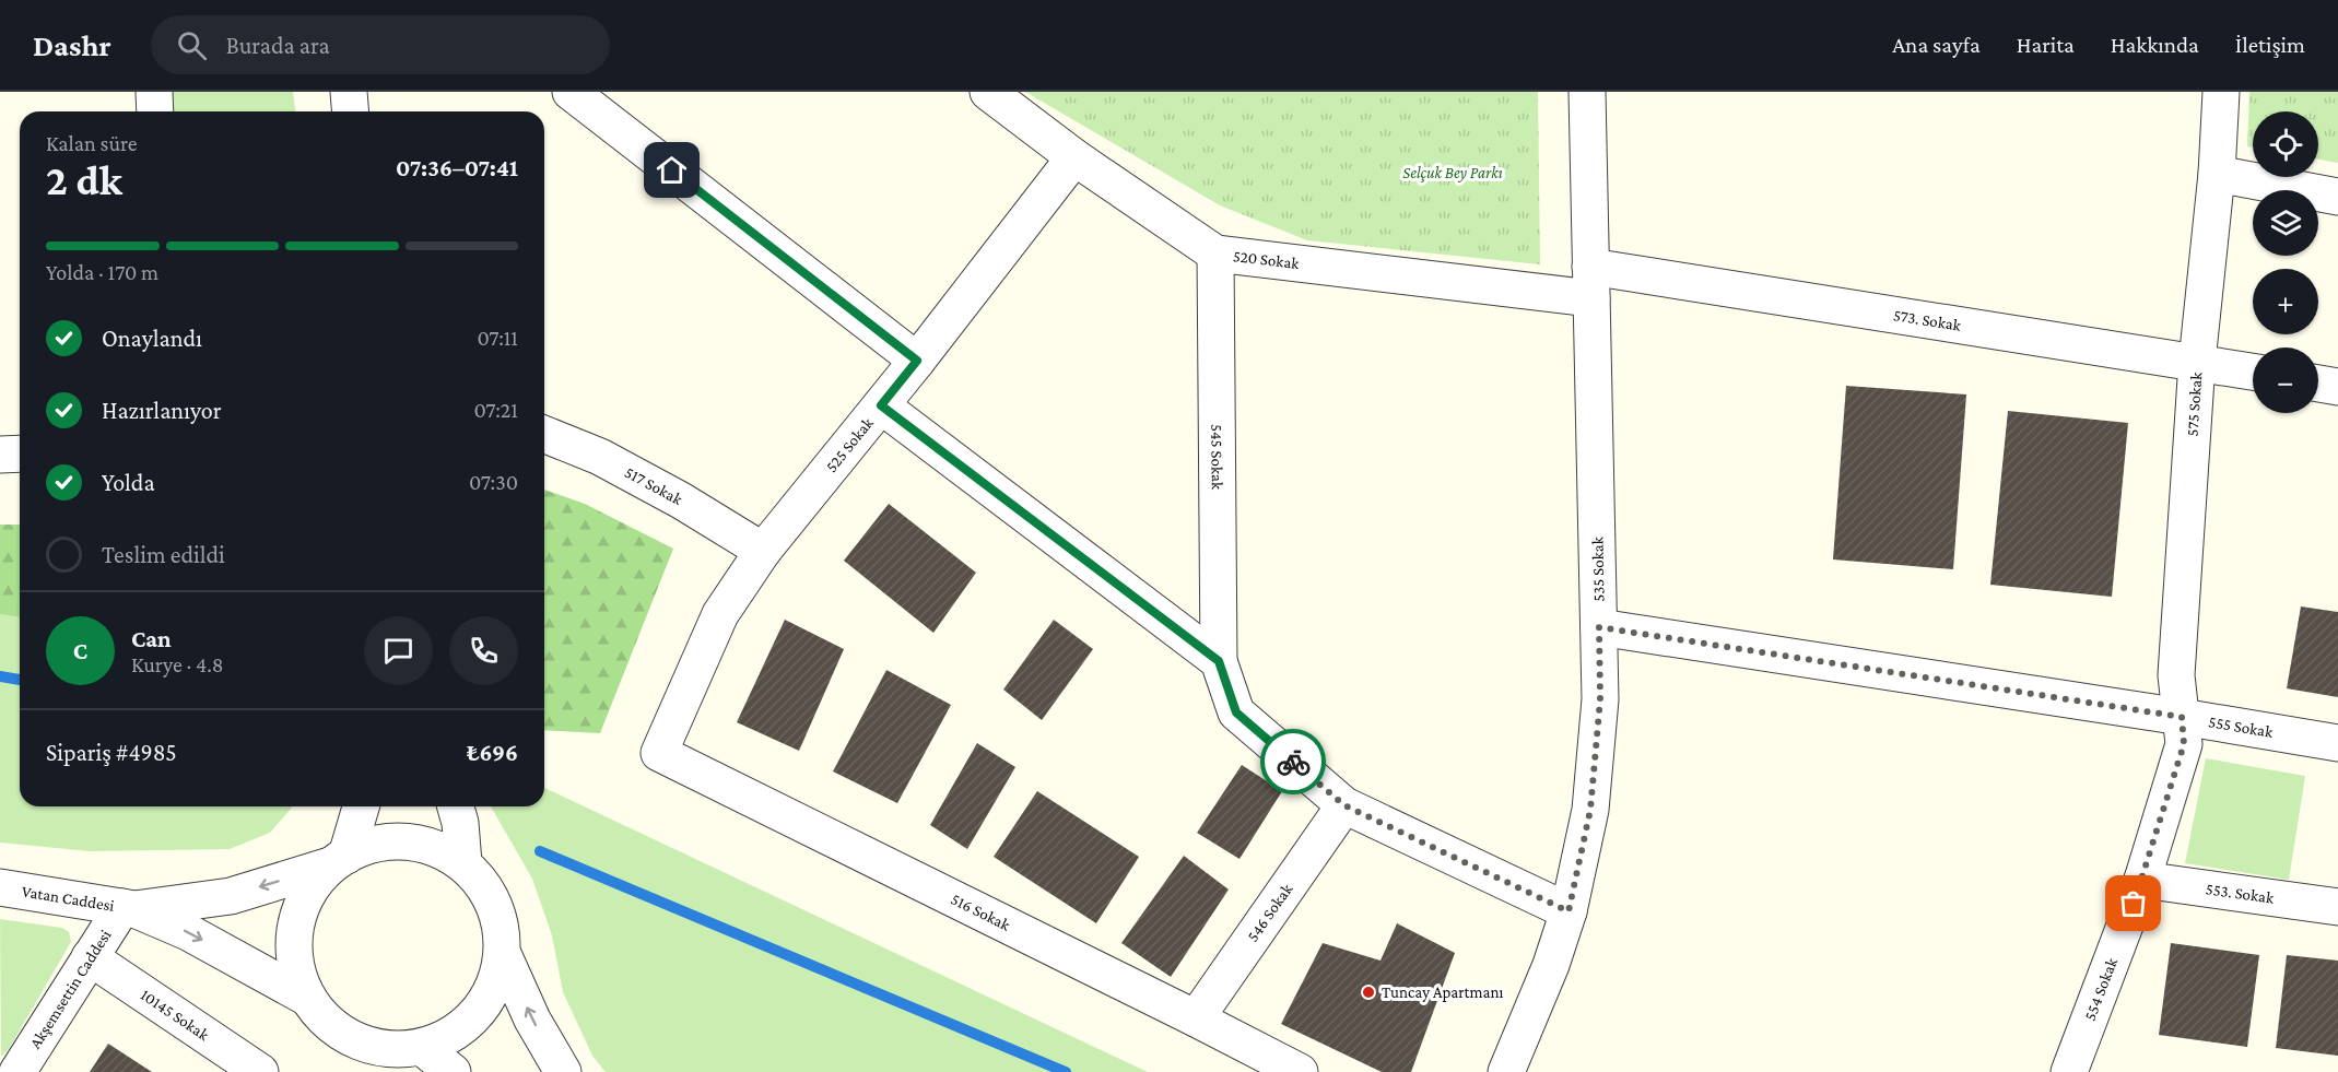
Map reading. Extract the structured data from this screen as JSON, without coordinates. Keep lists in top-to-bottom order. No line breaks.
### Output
{"streets":{"street":["520 Sokak","573. Sokak","575 Sokak","525 Sokak","545 Sokak","517 Sokak","535 Sokak","555 Sokak","553. Sokak","Vatan Caddesi","516 Sokak","546 Sokak","Akşemsettin Caddesi","554 Sokak","10145 Sokak"]},"crossings":[["520 Sokak","573. Sokak"],["520 Sokak","525 Sokak"],["520 Sokak","545 Sokak"],["520 Sokak","535 Sokak"],["573. Sokak","575 Sokak"],["573. Sokak","535 Sokak"],["575 Sokak","555 Sokak"],["575 Sokak","554 Sokak"],["525 Sokak","517 Sokak"],["525 Sokak","516 Sokak"],["545 Sokak","535 Sokak"],["545 Sokak","546 Sokak"],["535 Sokak","555 Sokak"],["555 Sokak","554 Sokak"],["553. Sokak","554 Sokak"],["Vatan Caddesi","Akşemsettin Caddesi"],["516 Sokak","546 Sokak"],["Akşemsettin Caddesi","10145 Sokak"]],"parks":["Selçuk Bey Parkı"],"places":["Tuncay Apartmanı"],"page":{"header":"Dashr","search":"Burada ara","nav":["Ana sayfa","Harita","Hakkında","İletişim"],"map_buttons":["+","−"],"heading":["2 dk","Kalan süre","07:36–07:41"],"panel":["Can","Kurye · 4.8","Sipariş #4985","₺696"],"bar":"Yolda · 170 m","list":[["Onaylandı","07:11"],["Hazırlanıyor","07:21"],["Yolda","07:30"],"Teslim edildi"],"round":"C"}}
